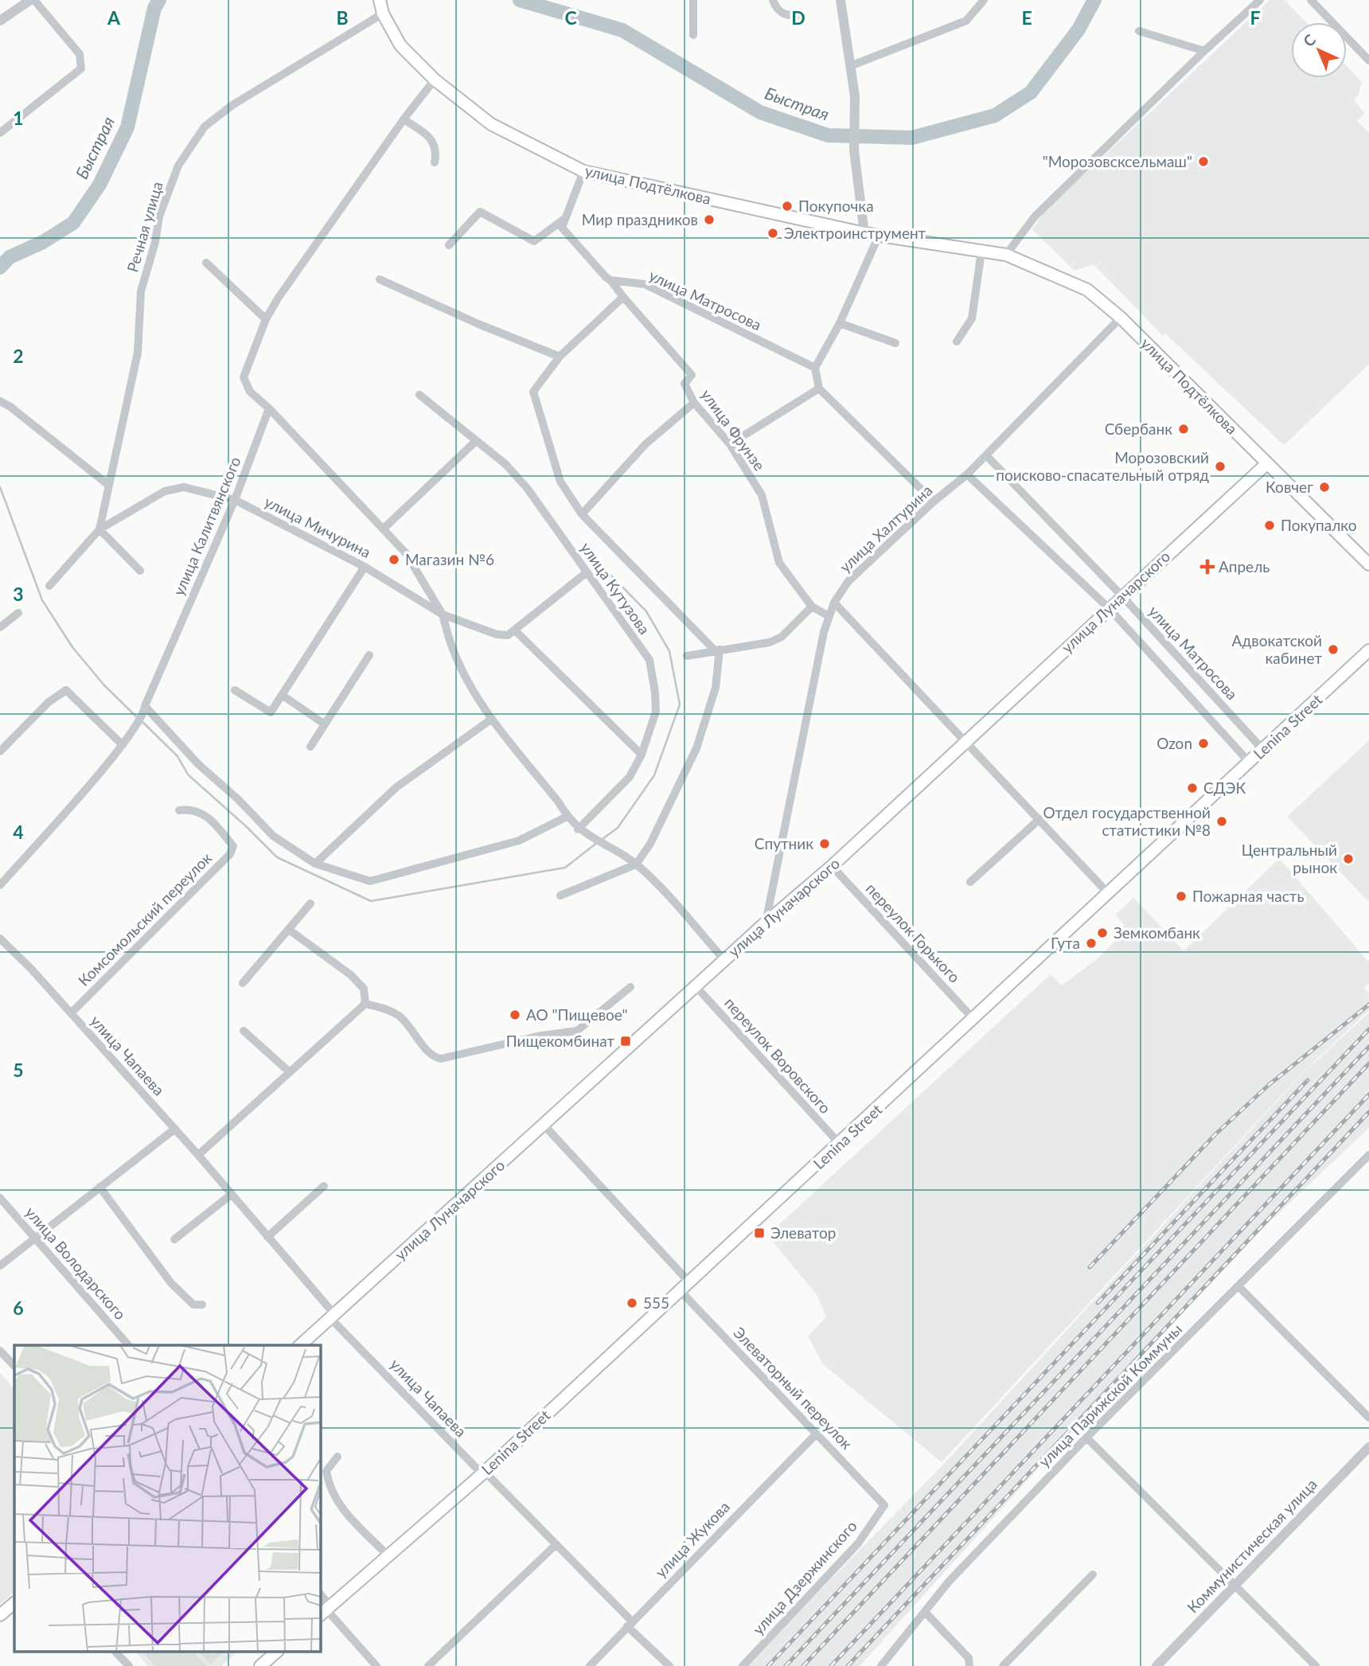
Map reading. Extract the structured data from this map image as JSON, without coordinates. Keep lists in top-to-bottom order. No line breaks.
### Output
{"streets":{"main road":["улица Подтёлкова","улица Луначарского","Lenina Street"],"street":["Речная улица","улица Матросова","улица Фрунзе","улица Калитвянского","улица Мичурина","улица Халтурина","улица Кутузова","Комсомольский переулок","переулок Горького","улица Чапаева","переулок Воровского","улица Володарского","Элеваторный переулок","улица Парижской Коммуны","улица Жукова","Коммунистическая улица","улица Дзержинского"]},"crossings":[["улица Подтёлкова","Речная улица"],["улица Подтёлкова","улица Халтурина"],["улица Подтёлкова","улица Луначарского"],["Речная улица","улица Мичурина"],["улица Матросова","улица Халтурина"],["улица Матросова","улица Луначарского"],["улица Матросова","Lenina Street"],["улица Фрунзе","улица Халтурина"],["улица Фрунзе","улица Кутузова"],["улица Калитвянского","улица Мичурина"],["улица Халтурина","улица Луначарского"],["улица Луначарского","переулок Горького"],["улица Луначарского","улица Чапаева"],["улица Луначарского","переулок Воровского"],["Lenina Street","переулок Горького"],["Lenina Street","улица Чапаева"],["Lenina Street","переулок Воровского"],["Lenina Street","Элеваторный переулок"],["Комсомольский переулок","улица Чапаева"],["улица Чапаева","улица Жукова"],["Элеваторный переулок","улица Жукова"],["Элеваторный переулок","улица Дзержинского"]],"water":["Быстрая"],"places":{"other":["\"Морозовсксельмаш\"","Покупочка","Мир праздников","Электроинструмент","Сбербанк","Морозовский поисково-спасательный отряд","Ковчег","Покупалко","Магазин №6","Адвокатской кабинет","Ozon","СДЭК","Отдел государственной статистики №8","Спутник","Центральный рынок","Пожарная часть","Земкомбанк","Гута","АО \"Пищевое\"","555"],"health":["Апрель"],"transit":["Пищекомбинат","Элеватор"]},"north":"top left","grid":{"columns":["A","B","C","D","E","F"],"rows":["1","2","3","4","5","6"]}}
